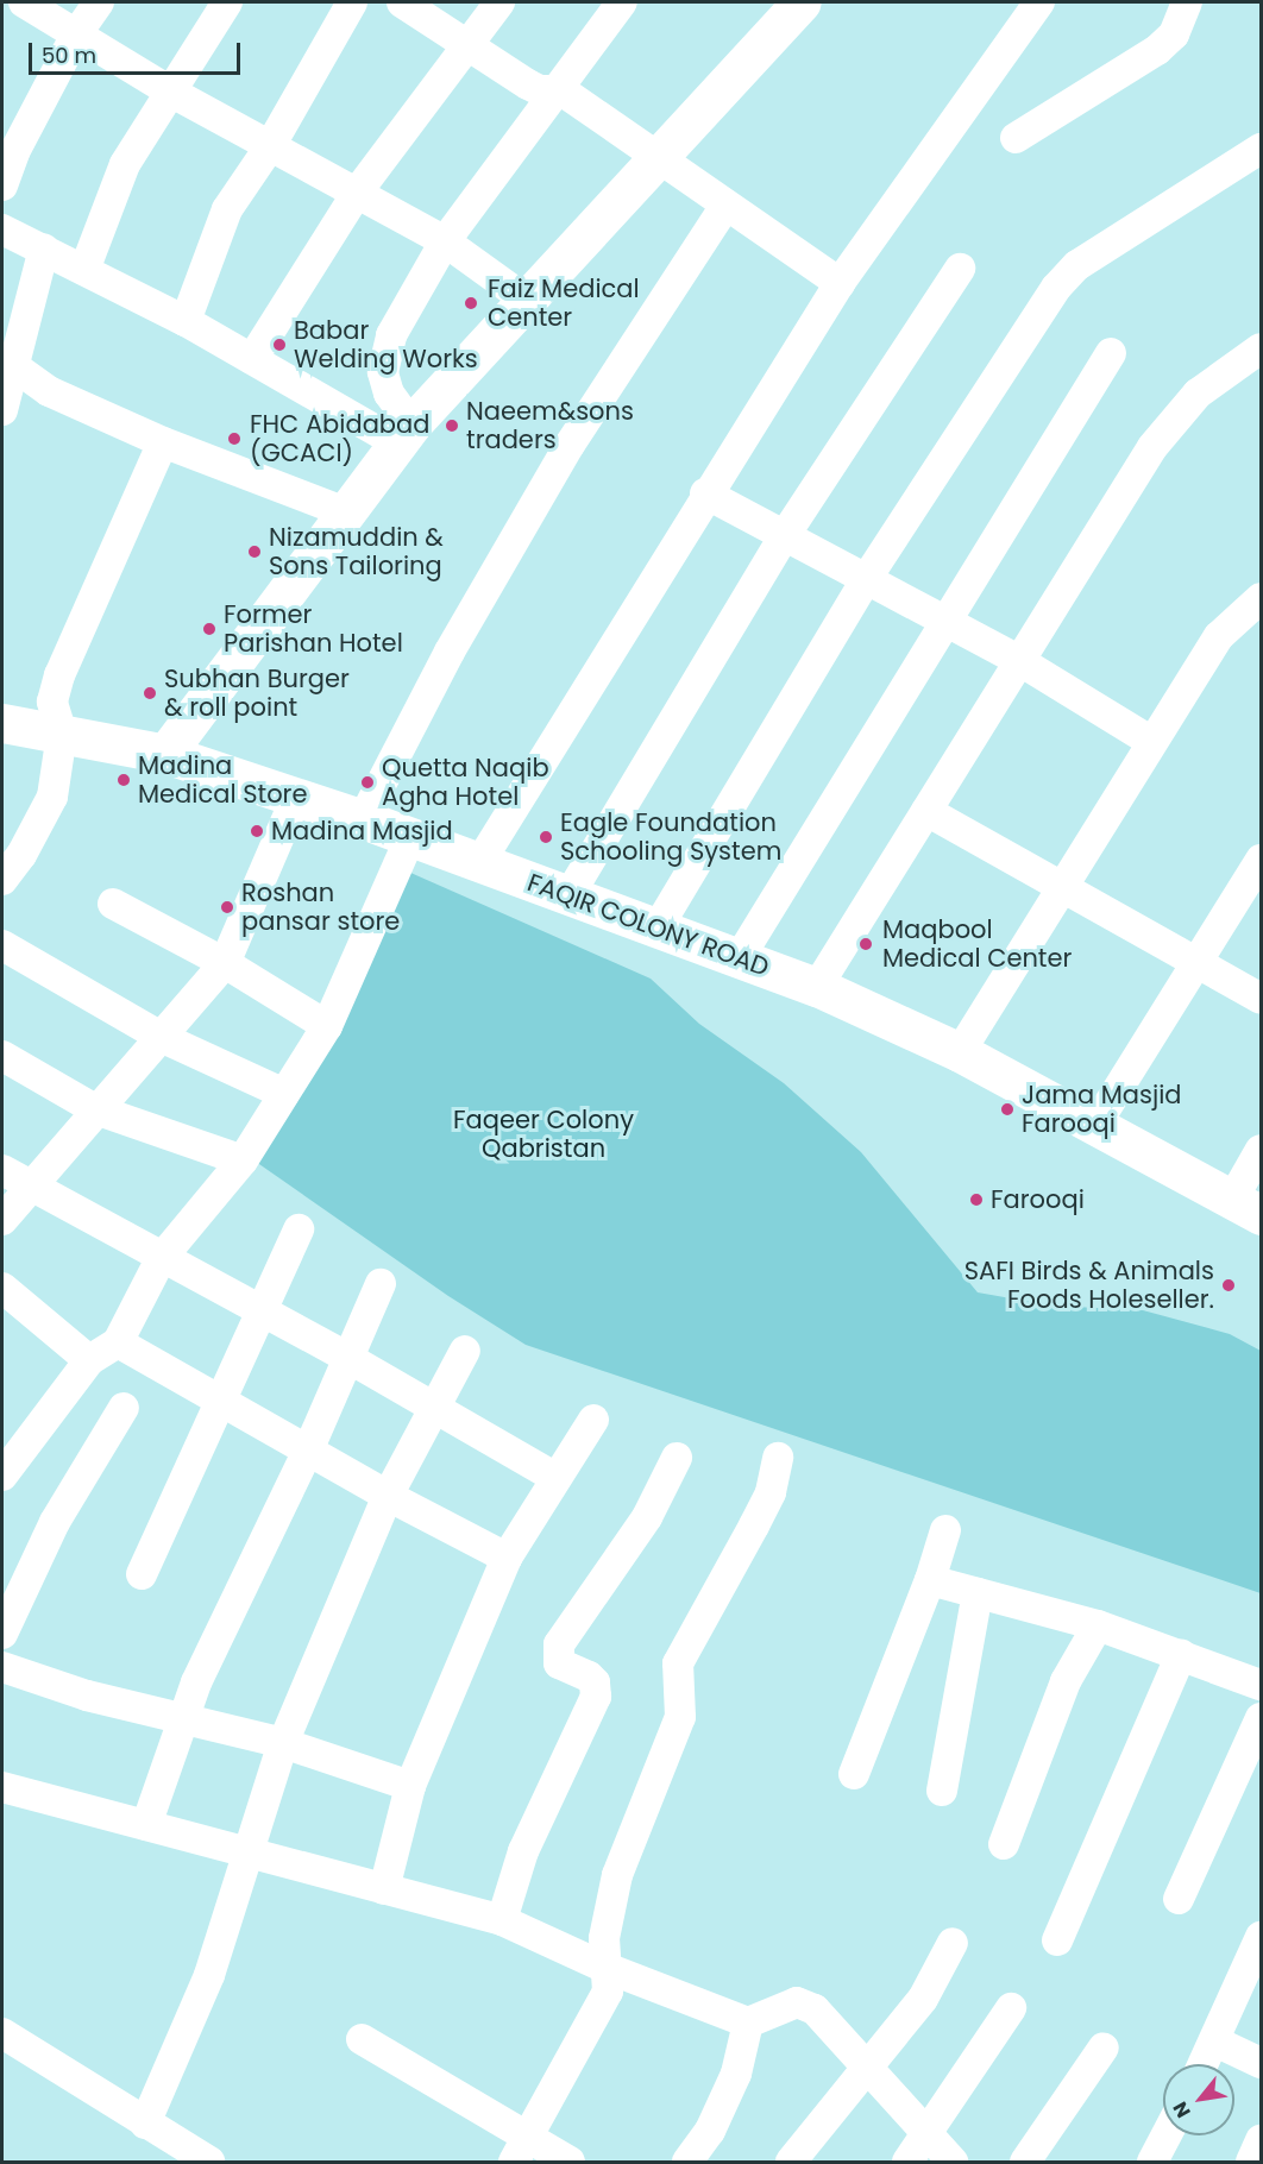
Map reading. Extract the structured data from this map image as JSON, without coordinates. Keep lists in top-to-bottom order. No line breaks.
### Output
{"streets":{"main road":["FAQIR COLONY ROAD"]},"parks":["Faqeer Colony Qabristan"],"places":["Faiz Medical Center","Babar Welding Works","Naeem&sons traders","FHC Abidabad (GCACI)","Nizamuddin & Sons Tailoring","Former Parishan Hotel","Subhan Burger & roll point","Madina Medical Store","Quetta Naqib Agha Hotel","Madina Masjid","Eagle Foundation Schooling System","Roshan pansar store","Maqbool Medical Center","Jama Masjid Farooqi","Farooqi","SAFI Birds & Animals Foods Holeseller."],"scale_bar":"50 m","north":"bottom left"}
